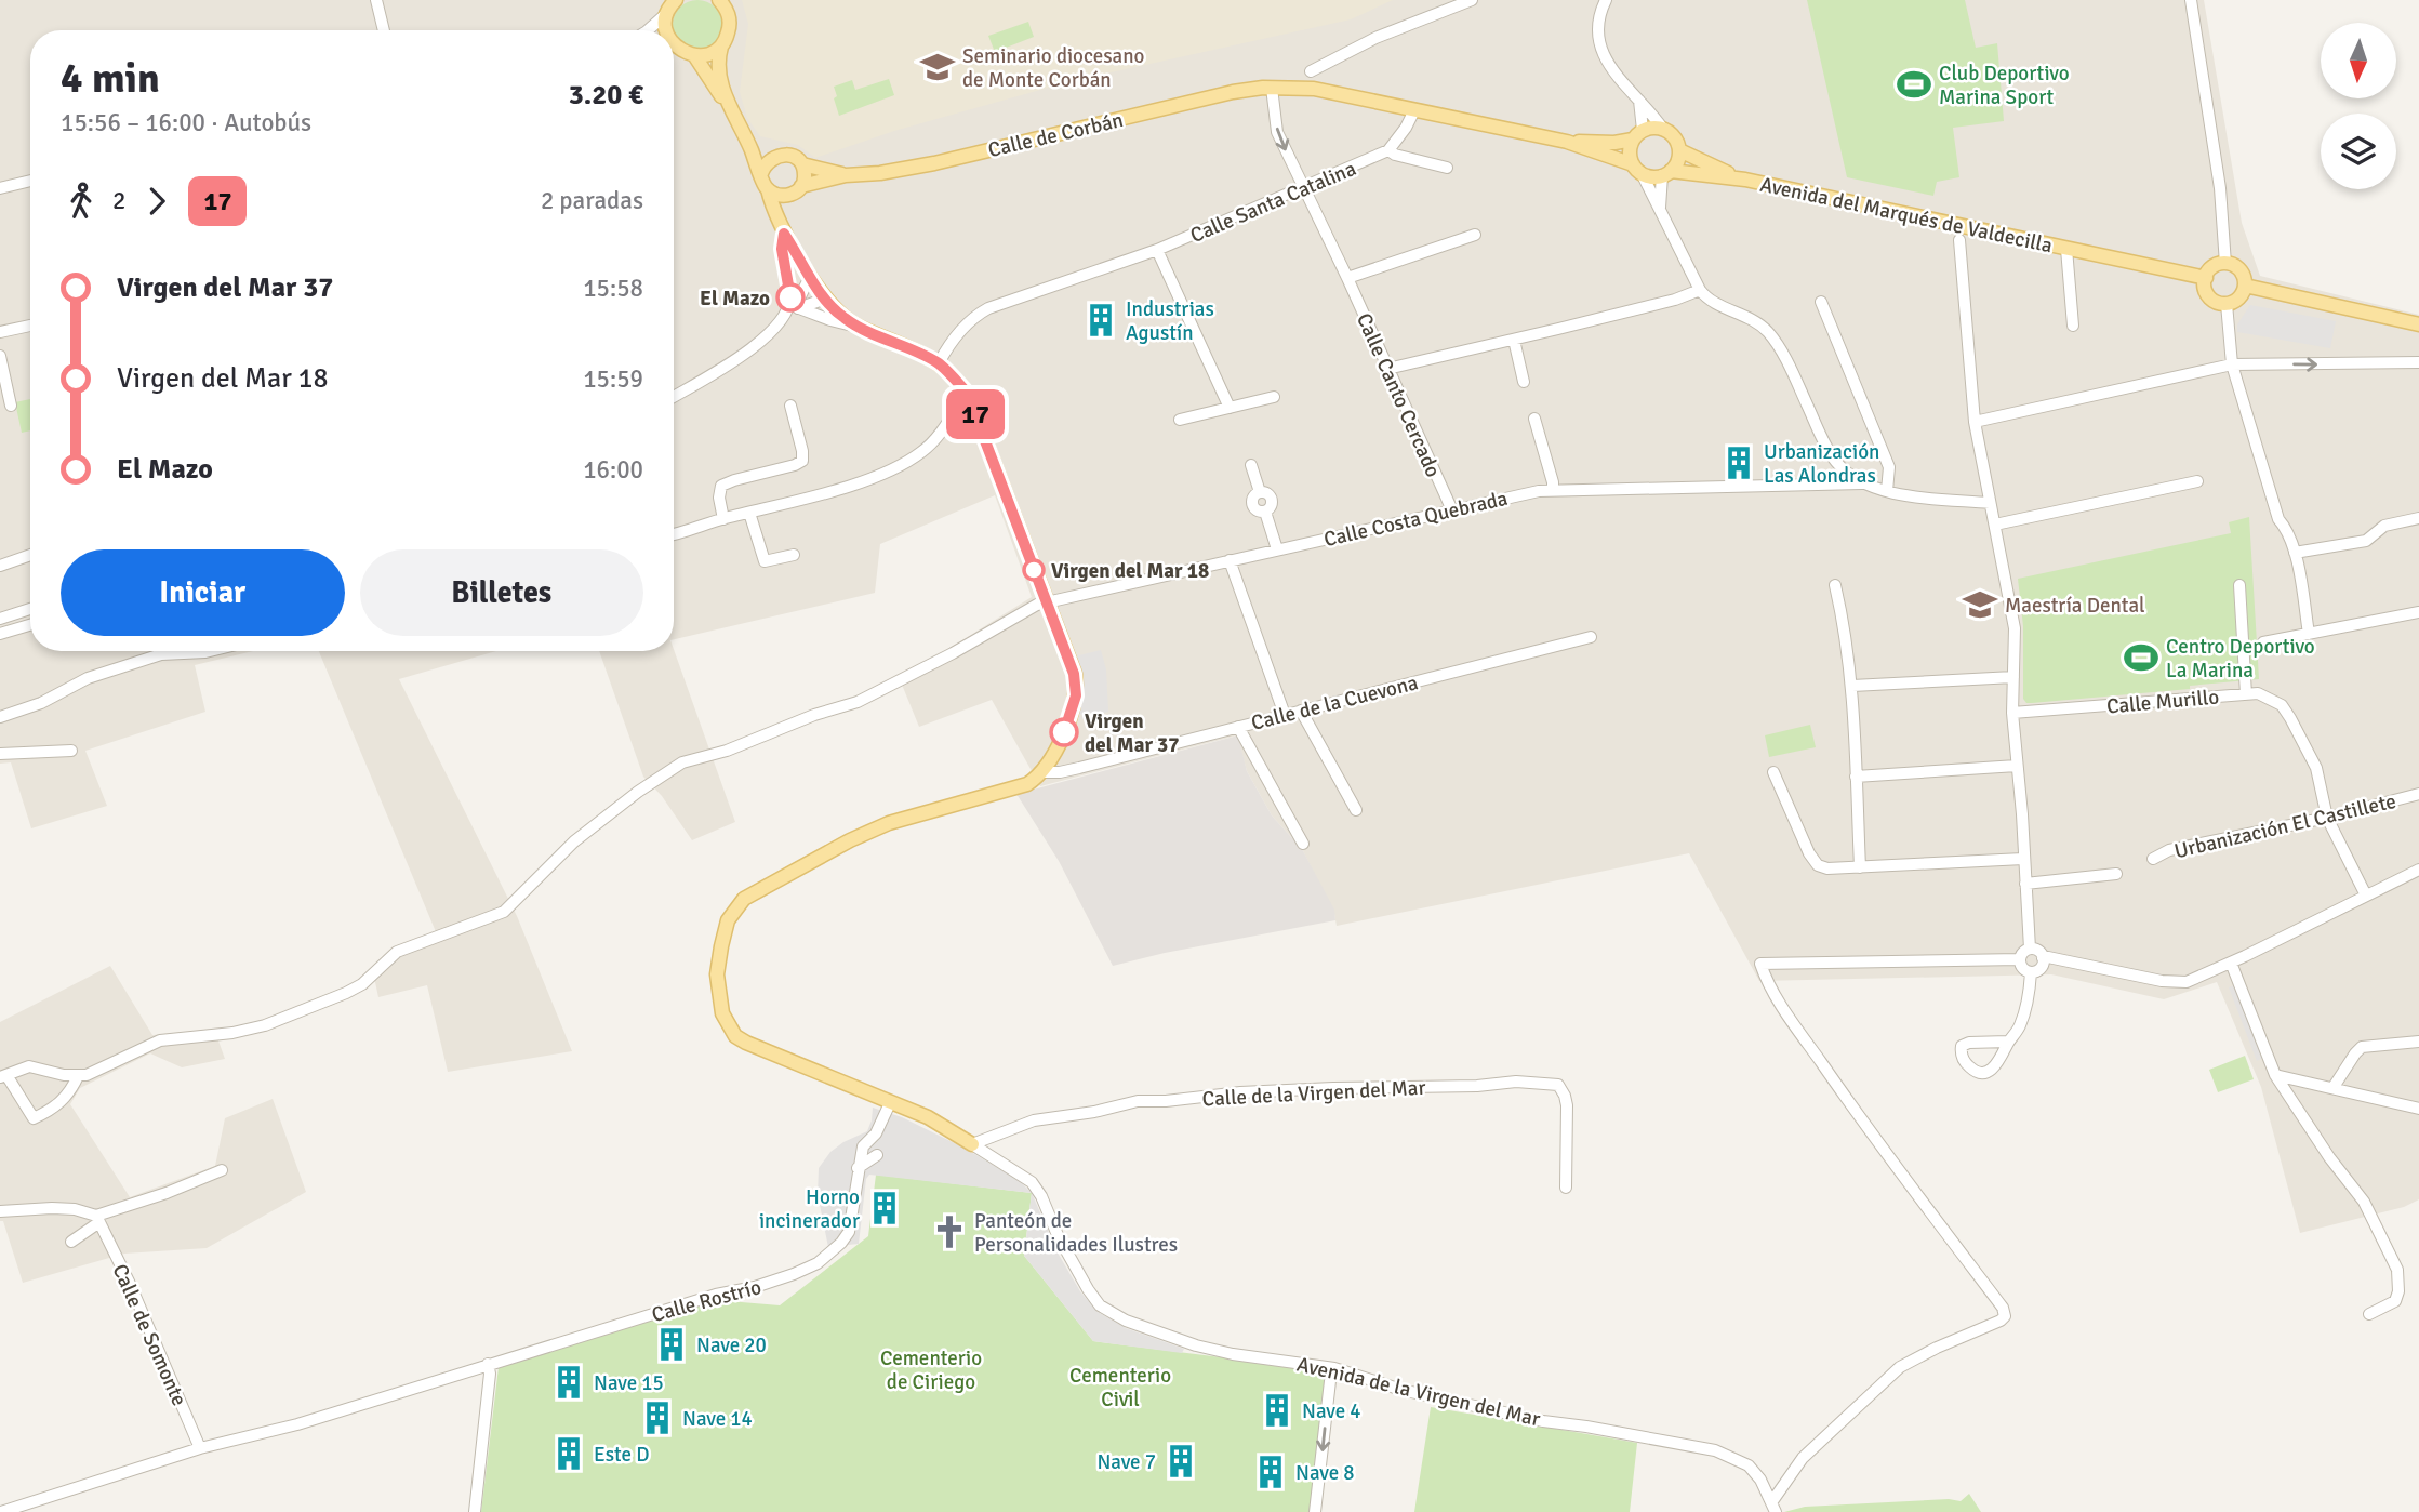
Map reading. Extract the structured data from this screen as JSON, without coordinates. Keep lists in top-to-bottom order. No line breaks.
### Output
{"streets":{"main road":["Calle de Corbán","Avenida del Marqués de Valdecilla","Avenida de la Virgen del Mar"],"street":["Calle Santa Catalina","Calle Canto Cercado","Calle Costa Quebrada","Calle Murillo","Calle de la Cuevona","Urbanización El Castillete","Calle de la Virgen del Mar","Calle Rostrío","Calle de Somonte"]},"crossings":[["Calle de Corbán","Calle Canto Cercado"],["Calle Santa Catalina","Calle Canto Cercado"],["Calle Canto Cercado","Calle Costa Quebrada"],["Calle Murillo","Urbanización El Castillete"],["Calle de la Cuevona","Avenida de la Virgen del Mar"],["Calle de la Virgen del Mar","Avenida de la Virgen del Mar"],["Calle Rostrío","Calle de Somonte"],["Calle Rostrío","Avenida de la Virgen del Mar"]],"parks":["Cementerio de Ciriego","Cementerio Civil"],"places":{"school or university":["Seminario diocesano de Monte Corbán","Maestría Dental"],"sports":["Club Deportivo Marina Sport","Centro Deportivo La Marina"],"other":["El Mazo","Virgen del Mar 18","Virgen del Mar 37"],"building":["Industrias Agustín","Urbanización Las Alondras","Horno incinerador","Nave 20","Nave 15","Nave 4","Nave 14","Este D","Nave 7","Nave 8"],"church":["Panteón de Personalidades Ilustres"]},"lines":["bus line 17"],"north":"bottom","page":{"on_map":"17","heading":["4 min","15:56 – 16:00 · Autobús","3.20 €"],"legs":["2","17","2 paradas"],"list":[{"name":"Virgen del Mar 37","value":"15:58"},{"name":"Virgen del Mar 18","value":"15:59"},{"name":"El Mazo","value":"16:00"}],"buttons":["Iniciar","Billetes"]}}
